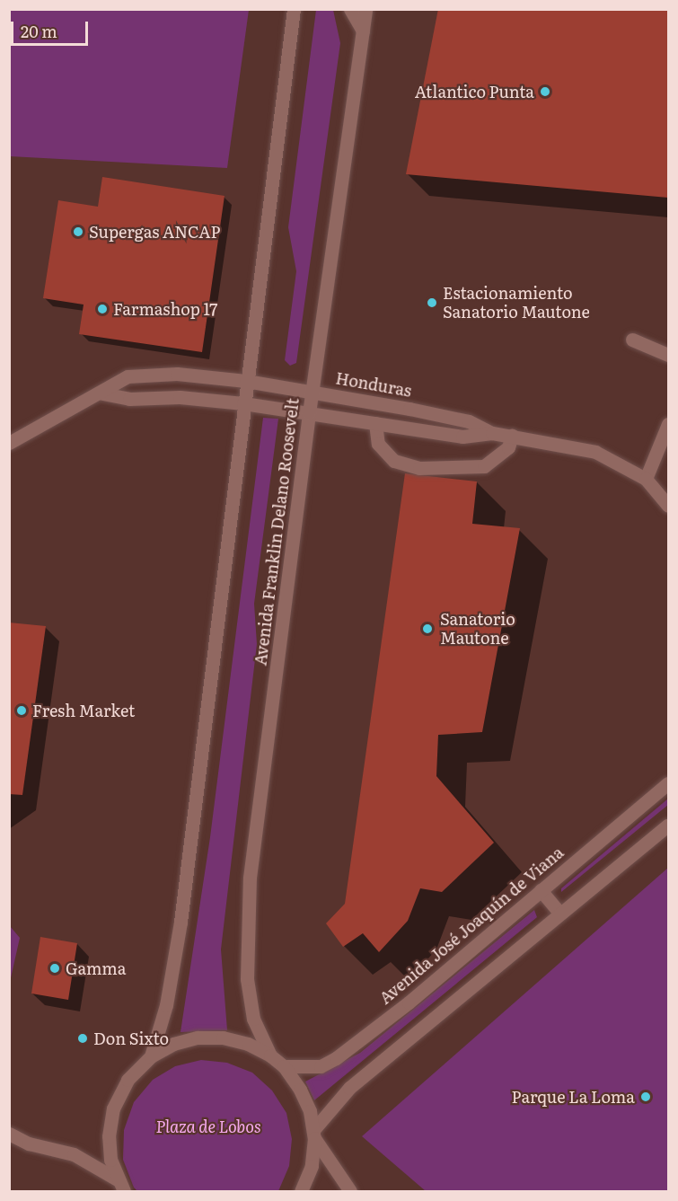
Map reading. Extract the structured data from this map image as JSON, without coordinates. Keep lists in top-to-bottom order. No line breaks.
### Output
{"streets":{"main road":["Honduras","Avenida Franklin Delano Roosevelt","Avenida José Joaquín de Viana"]},"crossings":[["Honduras","Avenida Franklin Delano Roosevelt"]],"parks":["Plaza de Lobos"],"places":["Atlantico Punta","Supergas ANCAP","Estacionamiento Sanatorio Mautone","Farmashop 17","Sanatorio Mautone","Fresh Market","Gamma","Don Sixto","Parque La Loma"],"scale_bar":"20 m"}
